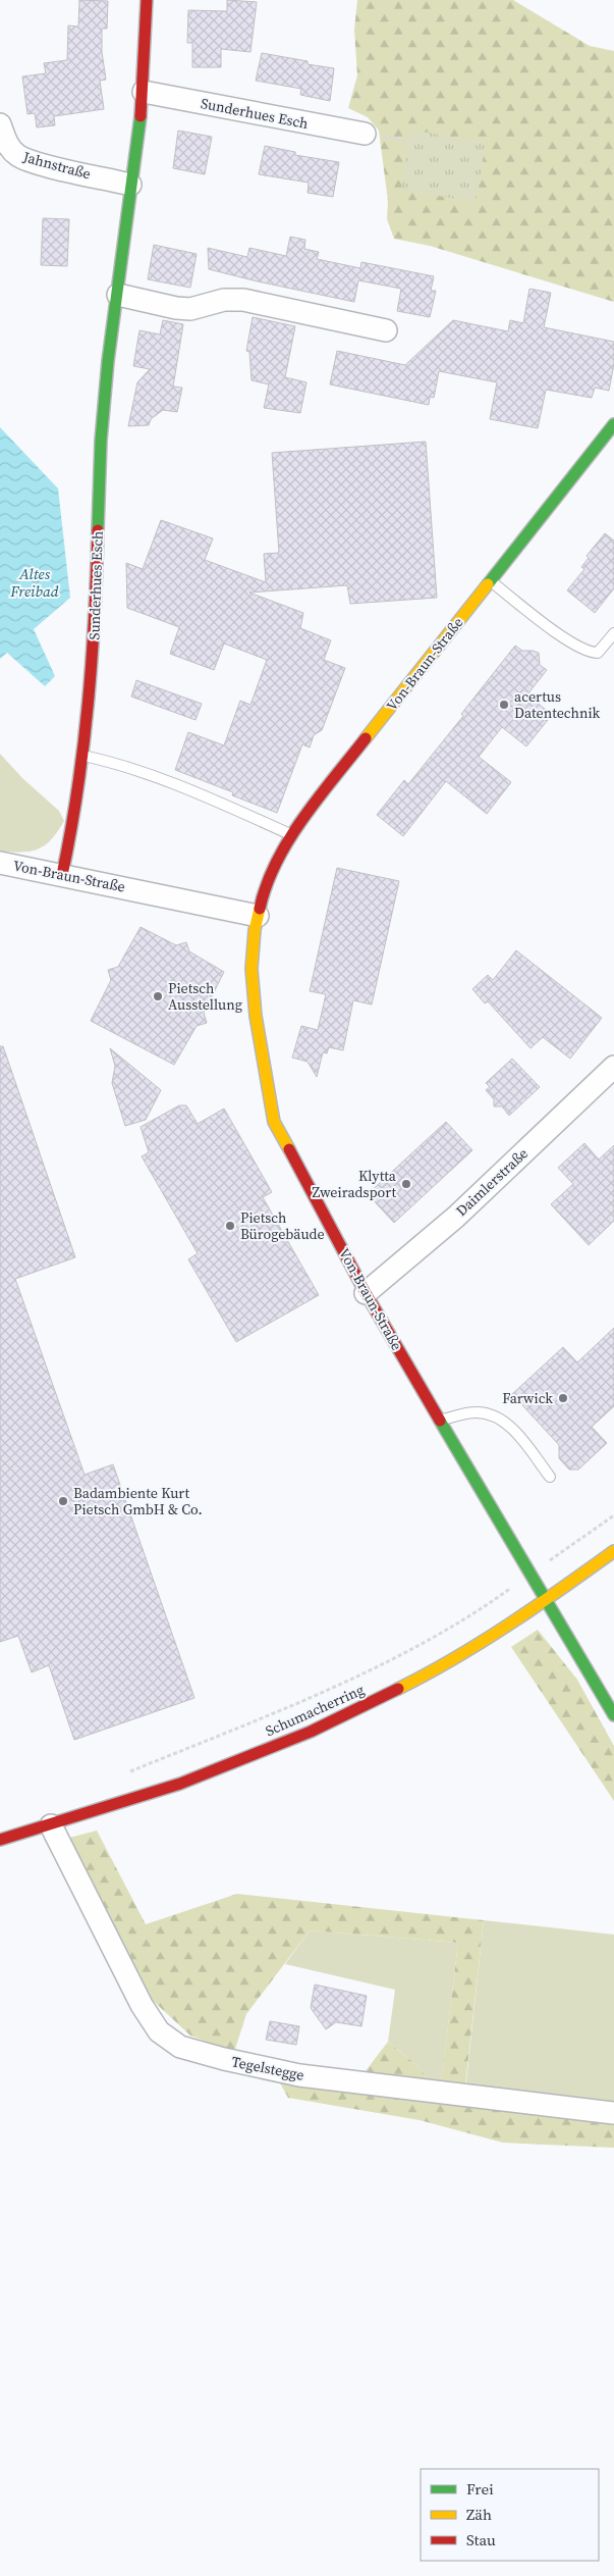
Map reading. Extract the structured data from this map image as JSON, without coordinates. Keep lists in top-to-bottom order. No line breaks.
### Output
{"streets":{"street":["Sunderhues Esch","Jahnstraße","Von-Braun-Straße","Daimlerstraße","Schumacherring","Tegelstegge"]},"crossings":[["Sunderhues Esch","Jahnstraße"],["Sunderhues Esch","Von-Braun-Straße"],["Von-Braun-Straße","Daimlerstraße"],["Von-Braun-Straße","Schumacherring"],["Schumacherring","Tegelstegge"]],"water":["Altes Freibad"],"places":["acertus Datentechnik","Pietsch Ausstellung","Klytta Zweiradsport","Pietsch Bürogebäude","Farwick","Badambiente Kurt Pietsch GmbH & Co."],"legend":["Frei","Zäh","Stau"]}
